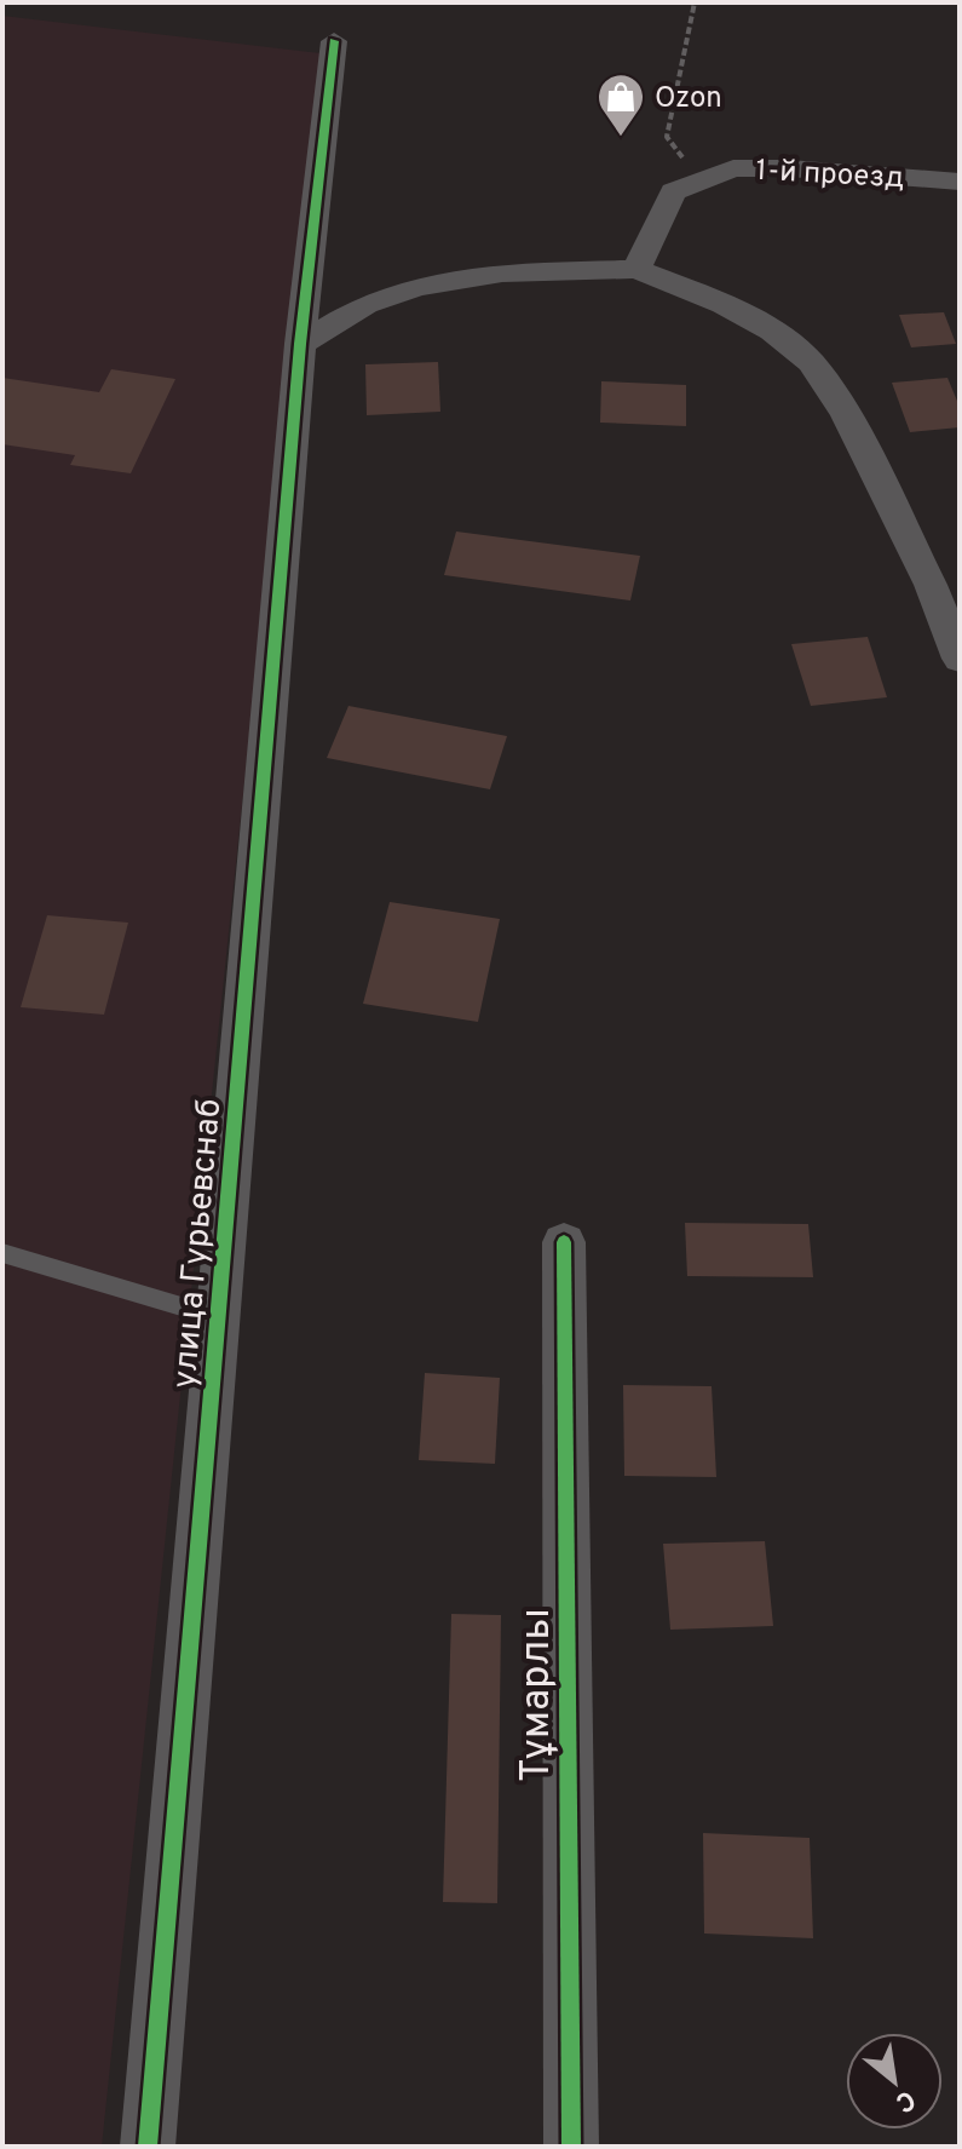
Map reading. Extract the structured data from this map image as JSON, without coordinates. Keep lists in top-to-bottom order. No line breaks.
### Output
{"streets":{"street":["1-й проезд","улица Гурьевснаб","Тұмарлы"]},"places":{"shop":["Ozon"]},"north":"bottom right"}
